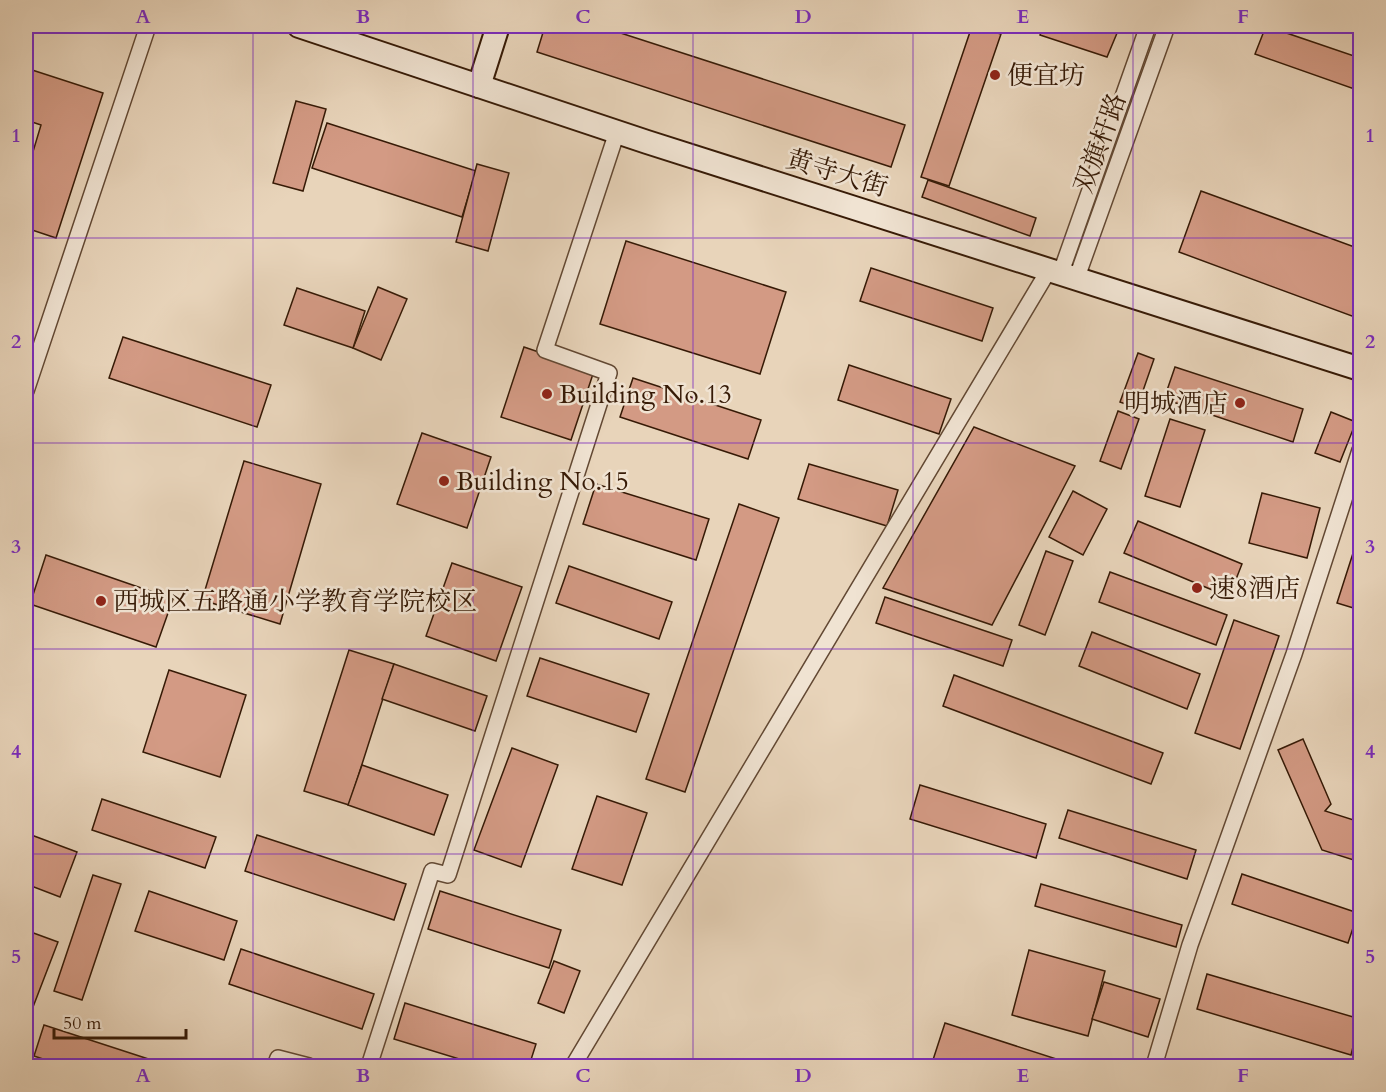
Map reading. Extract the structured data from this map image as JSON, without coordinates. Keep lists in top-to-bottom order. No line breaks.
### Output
{"streets":{"street":["双旗杆路","黄寺大街"]},"crossings":[["双旗杆路","黄寺大街"]],"places":["便宜坊","Building No.13","明城酒店","Building No.15","速8酒店","西城区五路通小学教育学院校区"],"scale_bar":"50 m","grid":{"columns":["A","B","C","D","E","F"],"rows":["1","2","3","4","5"]}}
